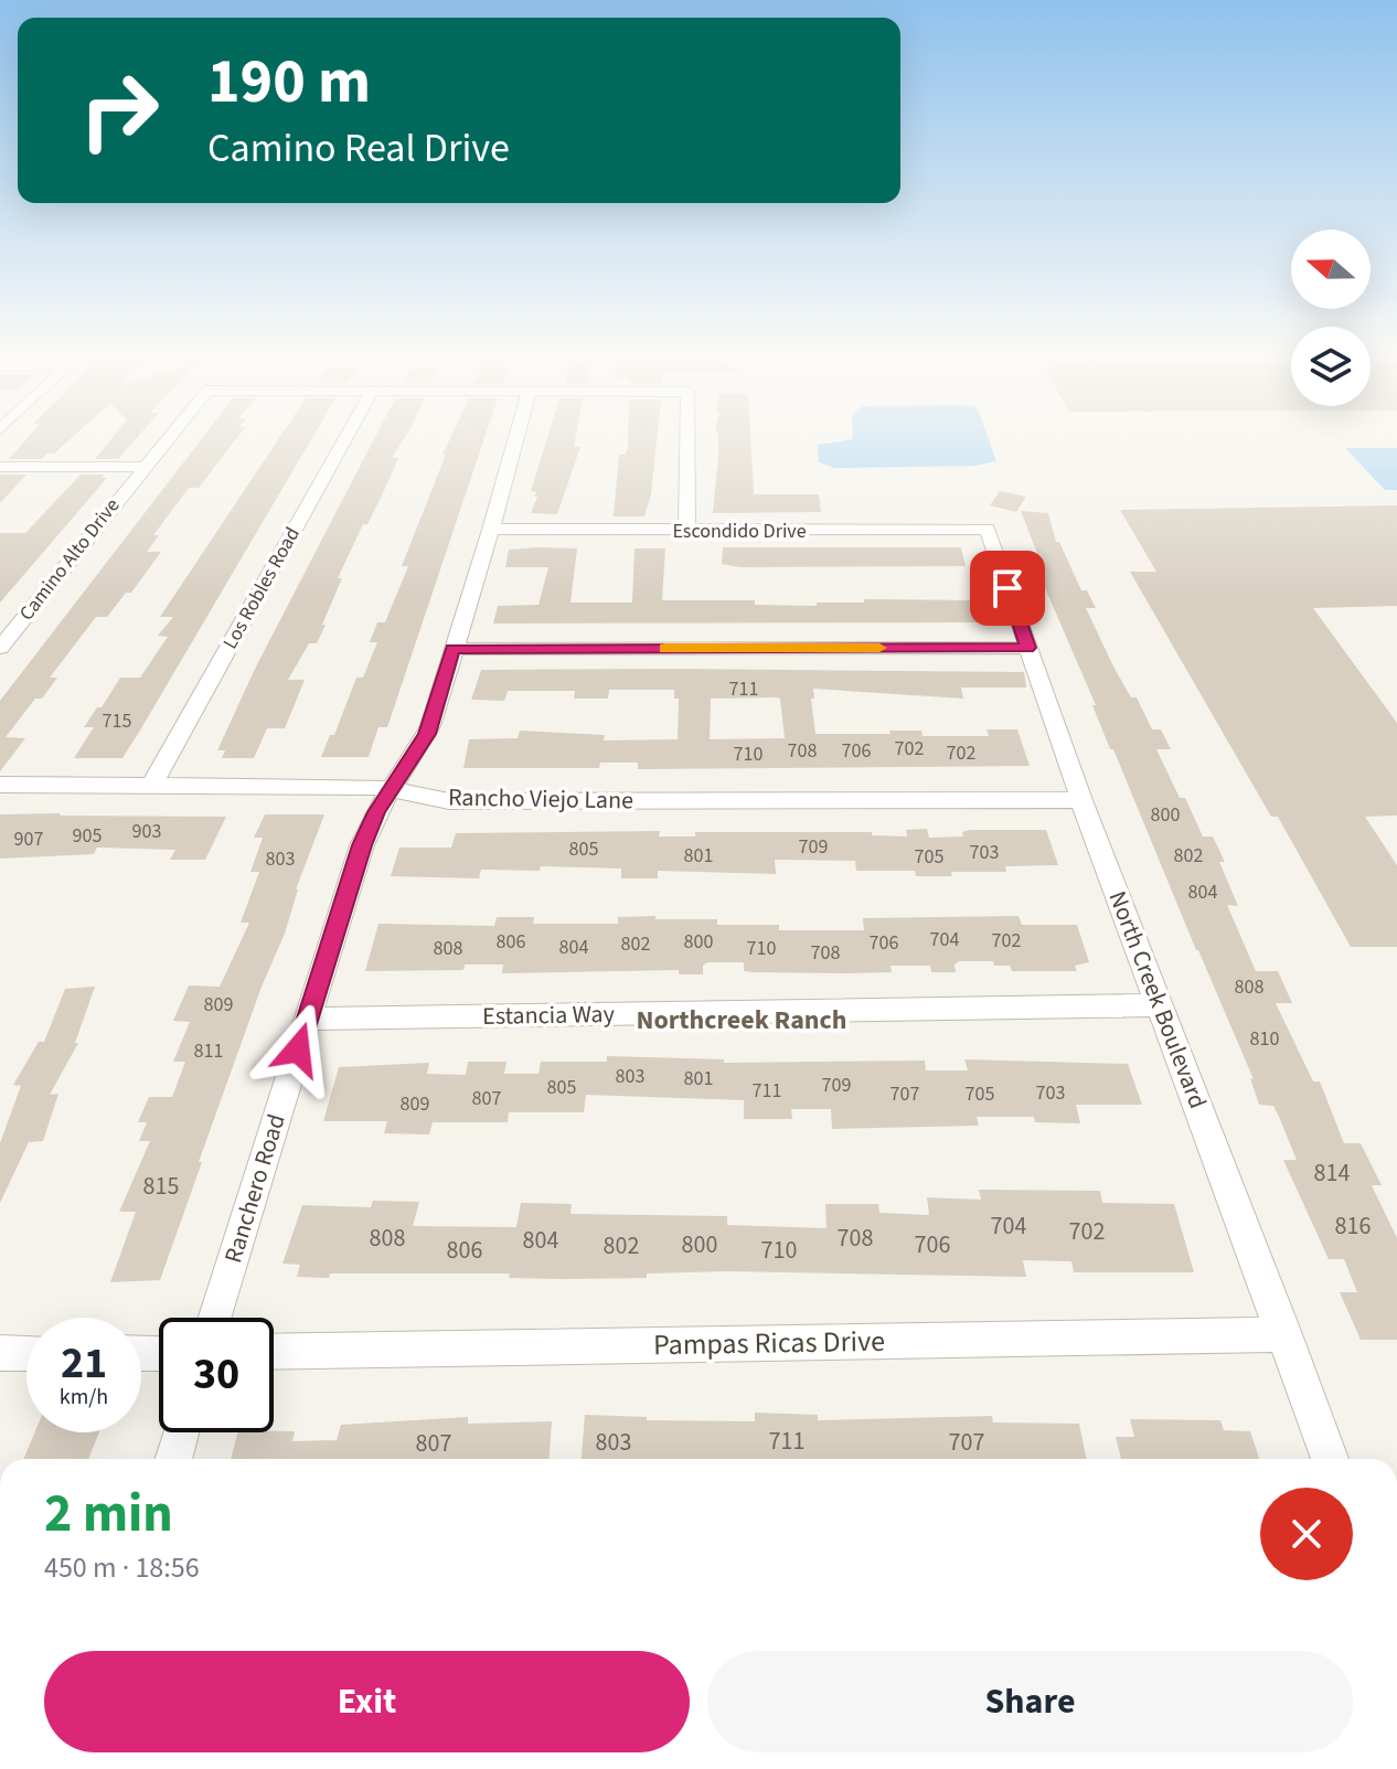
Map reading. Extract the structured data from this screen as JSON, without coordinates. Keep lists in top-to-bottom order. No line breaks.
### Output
{"streets":{"street":["Escondido Drive","Camino Alto Drive","Los Robles Road","Rancho Viejo Lane","North Creek Boulevard","Estancia Way","Ranchero Road","Pampas Ricas Drive"]},"crossings":[["Escondido Drive","North Creek Boulevard"],["Escondido Drive","Ranchero Road"],["Los Robles Road","Rancho Viejo Lane"],["Rancho Viejo Lane","North Creek Boulevard"],["Rancho Viejo Lane","Ranchero Road"],["North Creek Boulevard","Estancia Way"],["North Creek Boulevard","Pampas Ricas Drive"],["Estancia Way","Ranchero Road"]],"districts":["Northcreek Ranch"],"house_numbers":["711","715","702","708","706","702","710","800","903","905","907","709","805","703","801","802","705","803","804","704","702","806","800","706","802","804","808","710","708","808","809","810","811","803","801","709","805","711","703","707","705","807","809","814","815","704","816","702","808","708","804","800","706","802","806","710","711","803","707","807"],"north":"left","page":{"turn":["190 m","Camino Real Drive"],"speed":"21 km/h","limit":"30","heading":["2 min","450 m · 18:56"],"buttons":["Exit","Share"]}}
